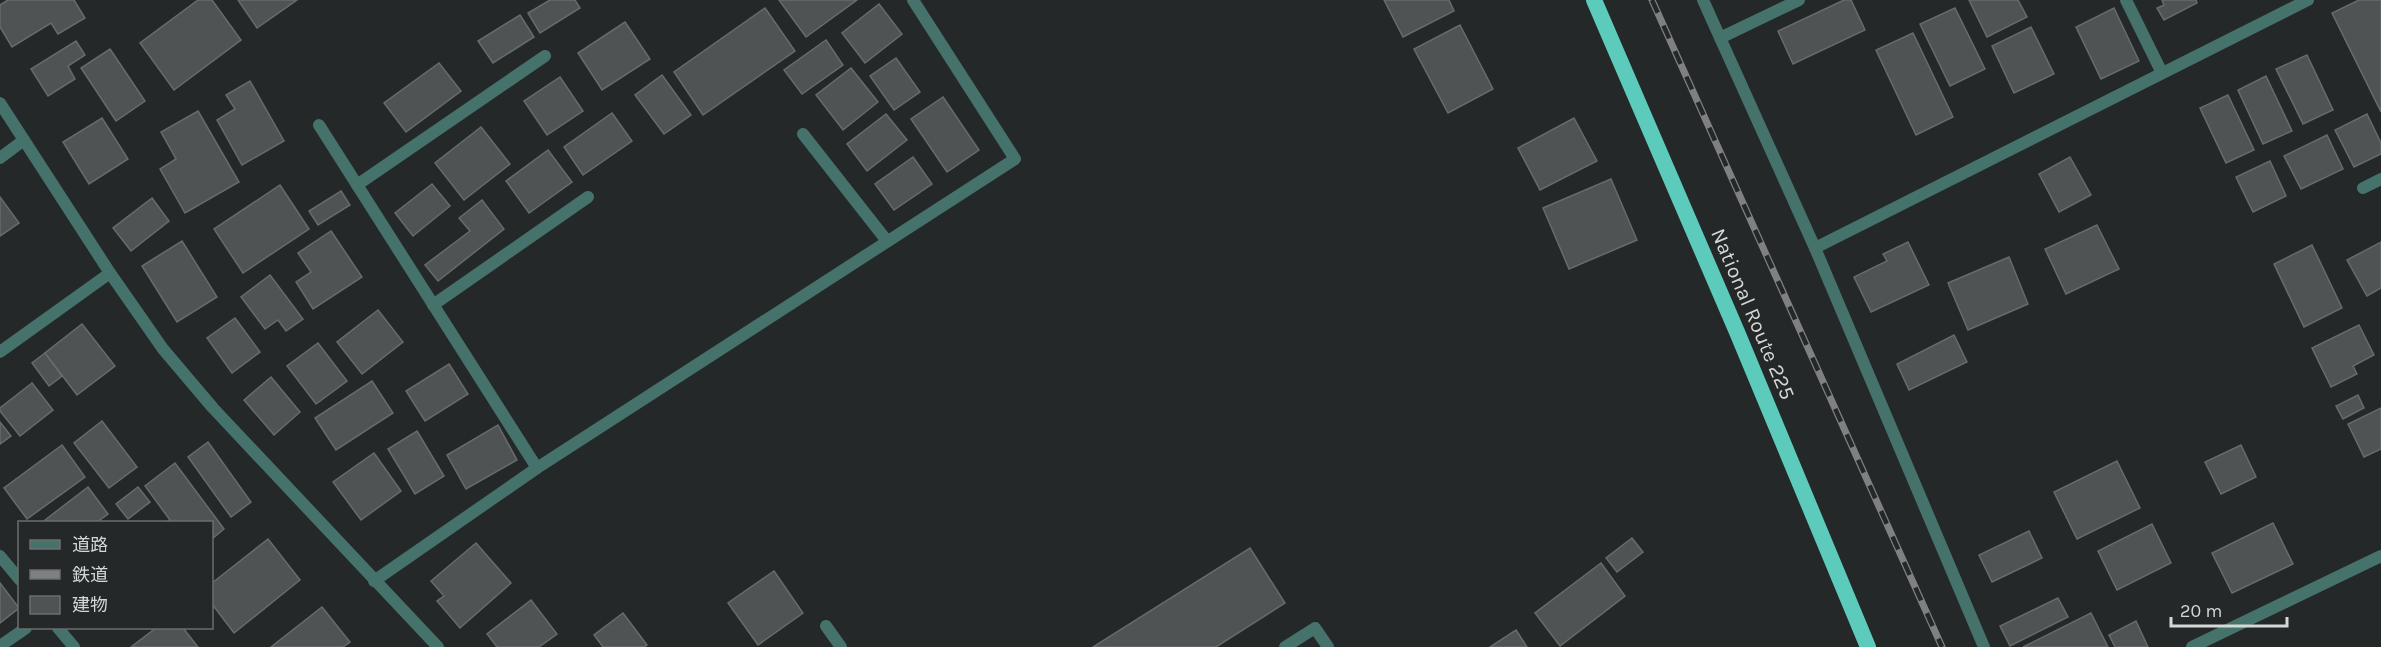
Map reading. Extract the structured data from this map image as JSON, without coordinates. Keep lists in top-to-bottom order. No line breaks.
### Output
{"streets":{"highway":["National Route 225"]},"legend":["道路","鉄道","建物"],"scale_bar":"20 m"}
